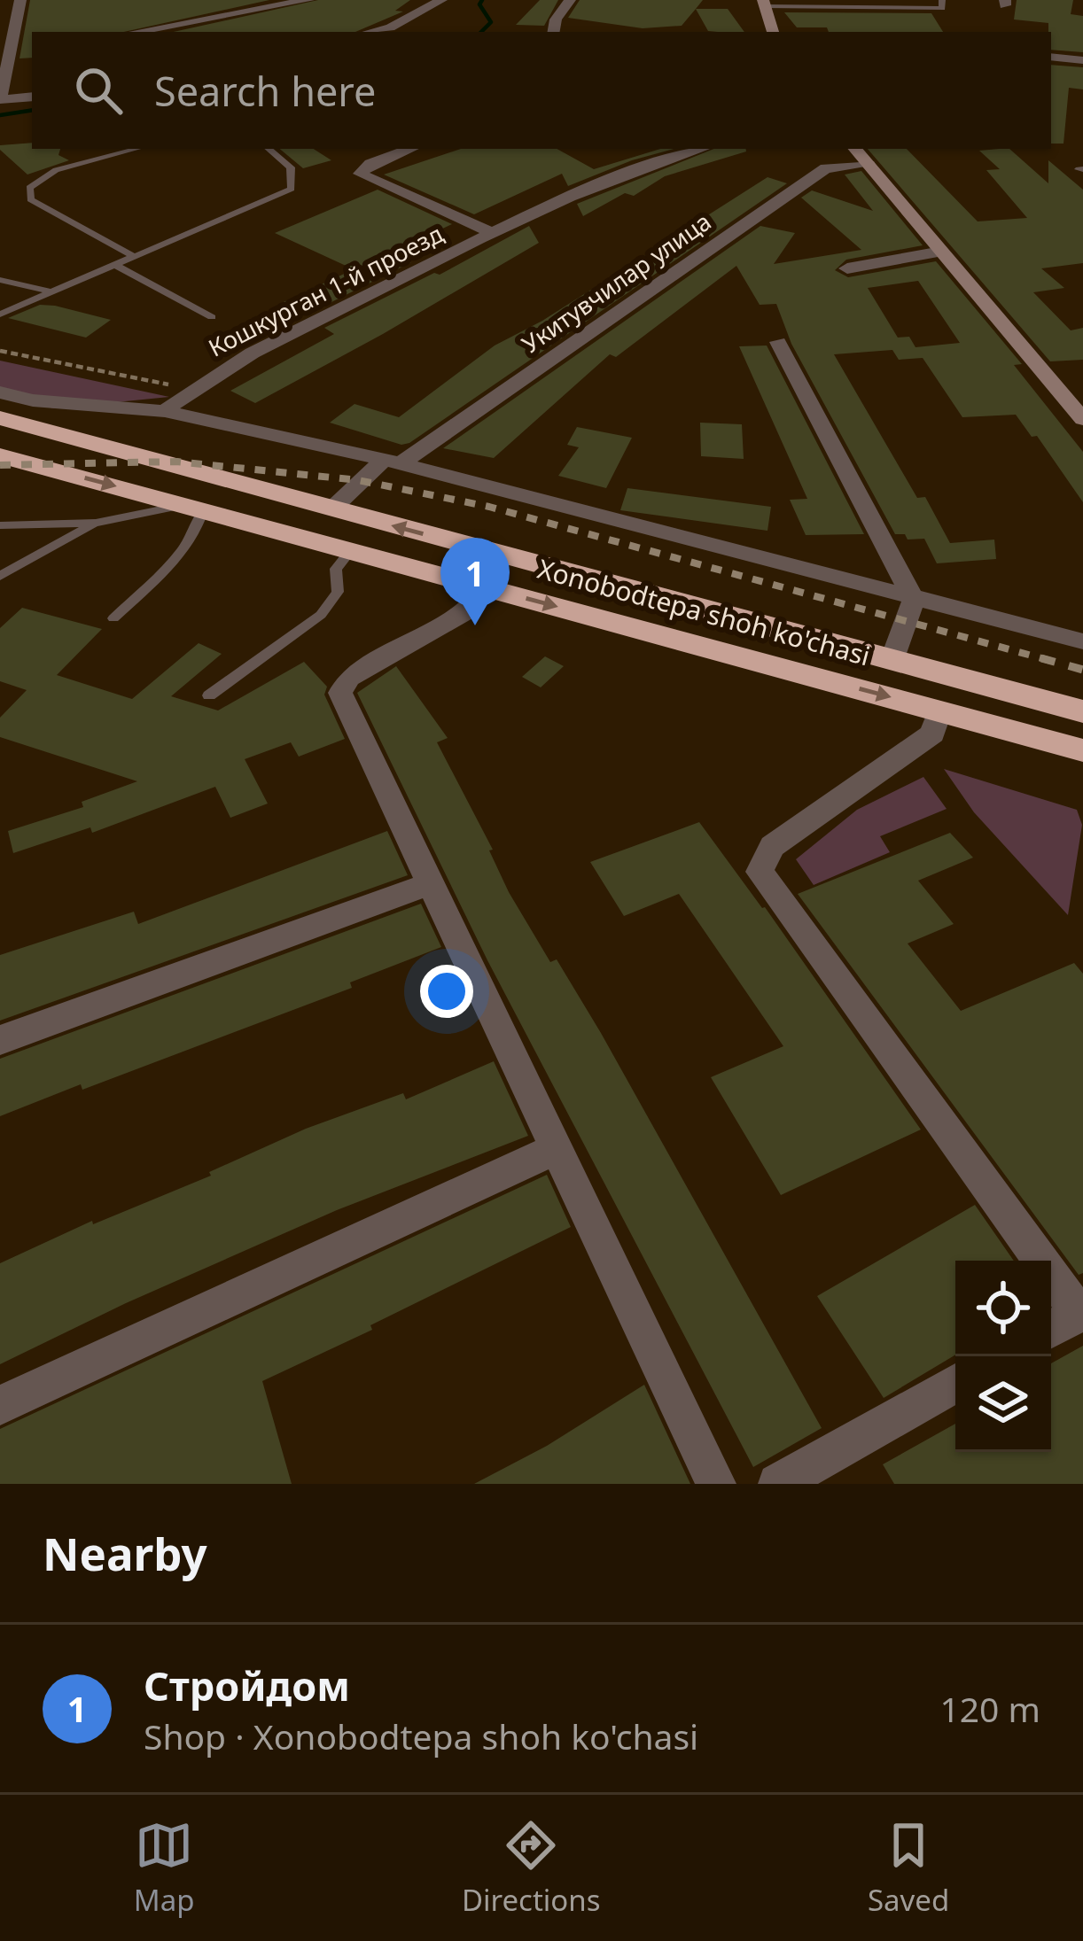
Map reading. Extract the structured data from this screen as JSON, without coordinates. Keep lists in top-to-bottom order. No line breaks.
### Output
{"streets":{"highway":["Xonobodtepa shoh ko'chasi"],"street":["Укитувчилар улица","Кошкурган 1-й проезд"]},"crossings":[["Укитувчилар улица","Xonobodtepa shoh ko'chasi"]],"page":{"search":"Search here","pins":"1","heading":"Nearby","list":[{"mark":"1","name":"Стройдом","note":"Shop · Xonobodtepa shoh ko'chasi","value":"120 m"}],"nav":["Map","Directions","Saved"]}}
